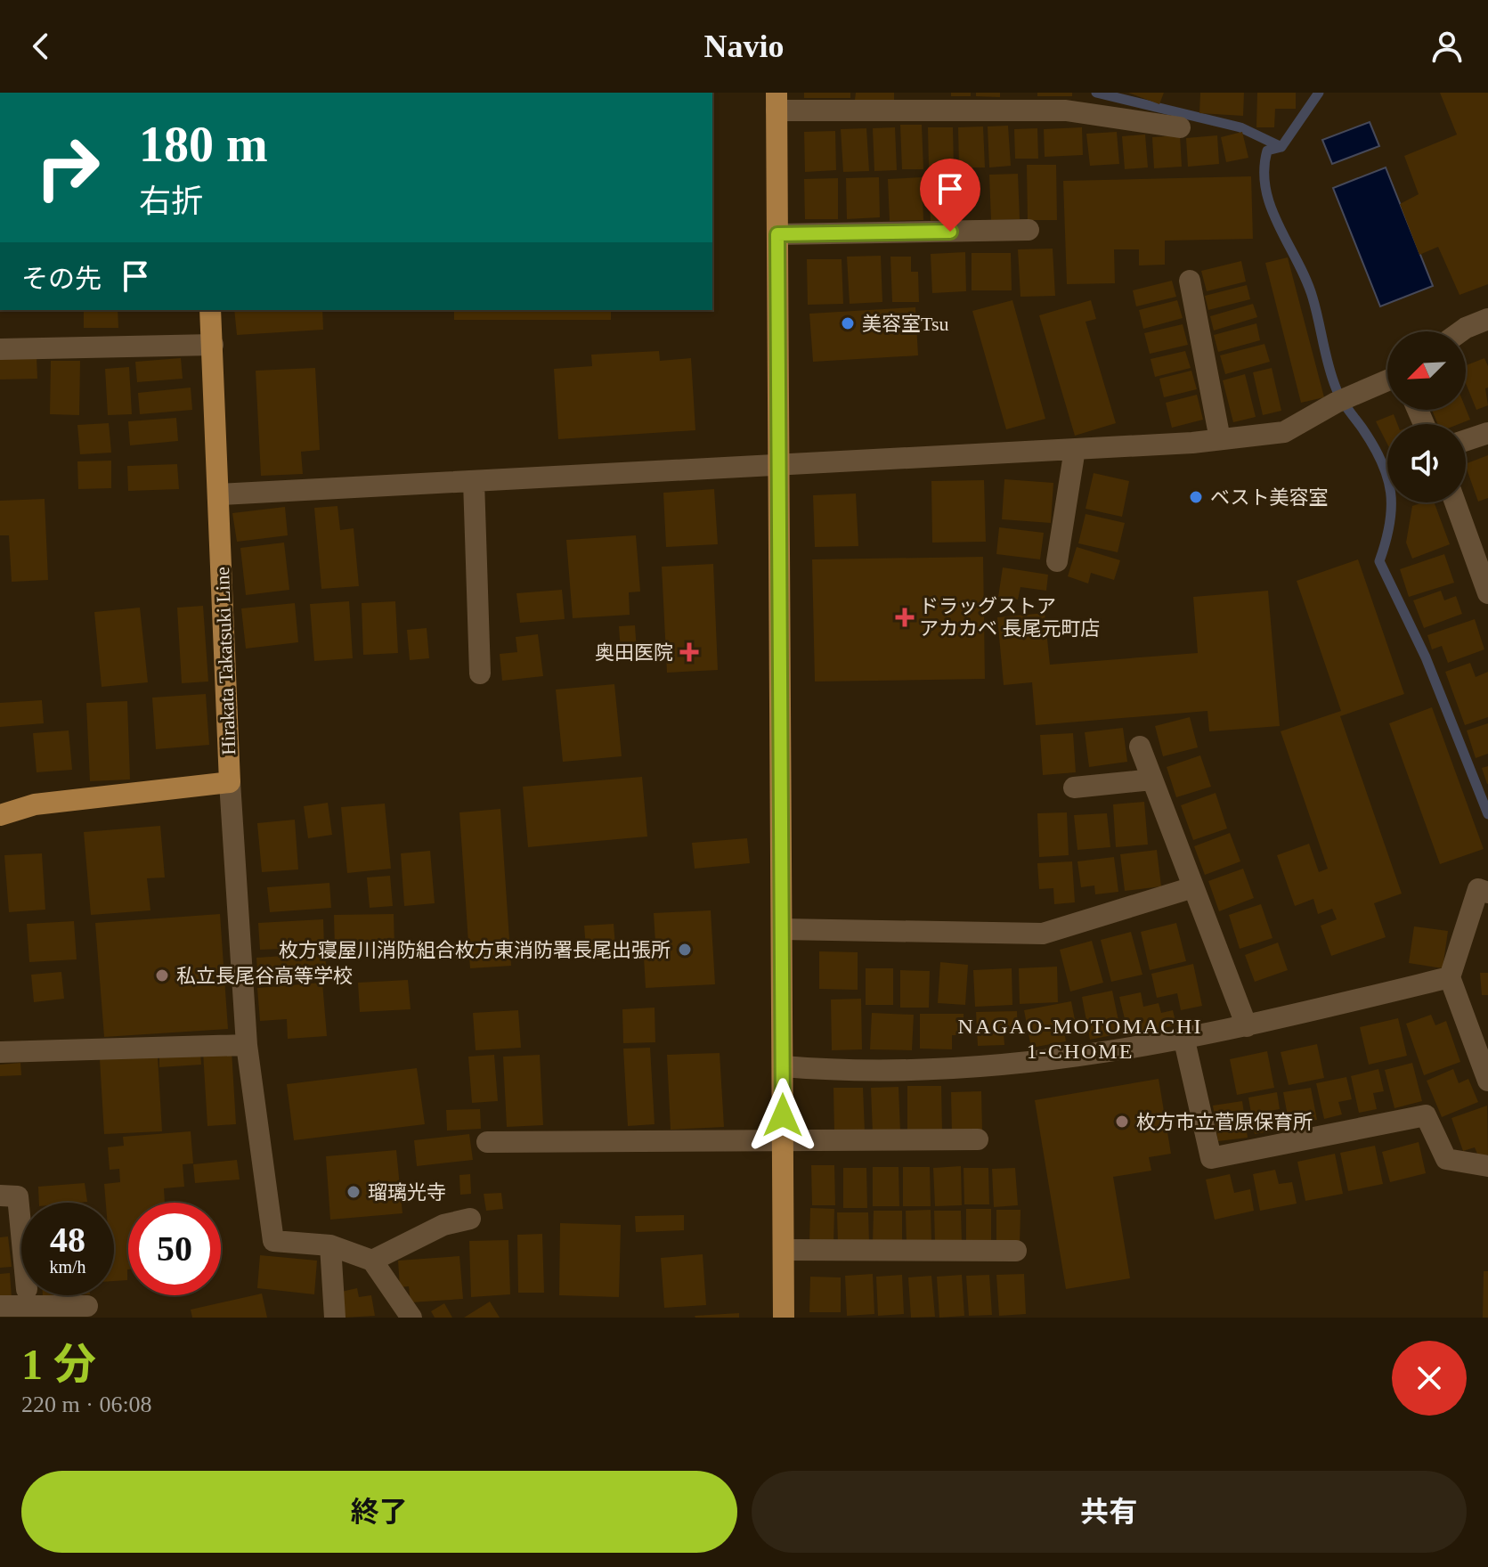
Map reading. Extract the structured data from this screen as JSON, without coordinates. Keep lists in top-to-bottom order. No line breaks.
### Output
{"streets":{"main road":["Hirakata Takatsuki Line"]},"districts":["NAGAO-MOTOMACHI 1-CHOME"],"places":{"other":["美容室Tsu","ベスト美容室","枚方寝屋川消防組合枚方東消防署長尾出張所","私立長尾谷高等学校","枚方市立菅原保育所","瑠璃光寺"],"health":["ドラッグストア アカカベ 長尾元町店","奥田医院"]},"north":"bottom left","page":{"header":"Navio","turn":["180 m","右折"],"then":"その先","speed":"48 km/h","limit":"50","heading":["1 分","220 m · 06:08"],"buttons":["終了","共有"]}}
